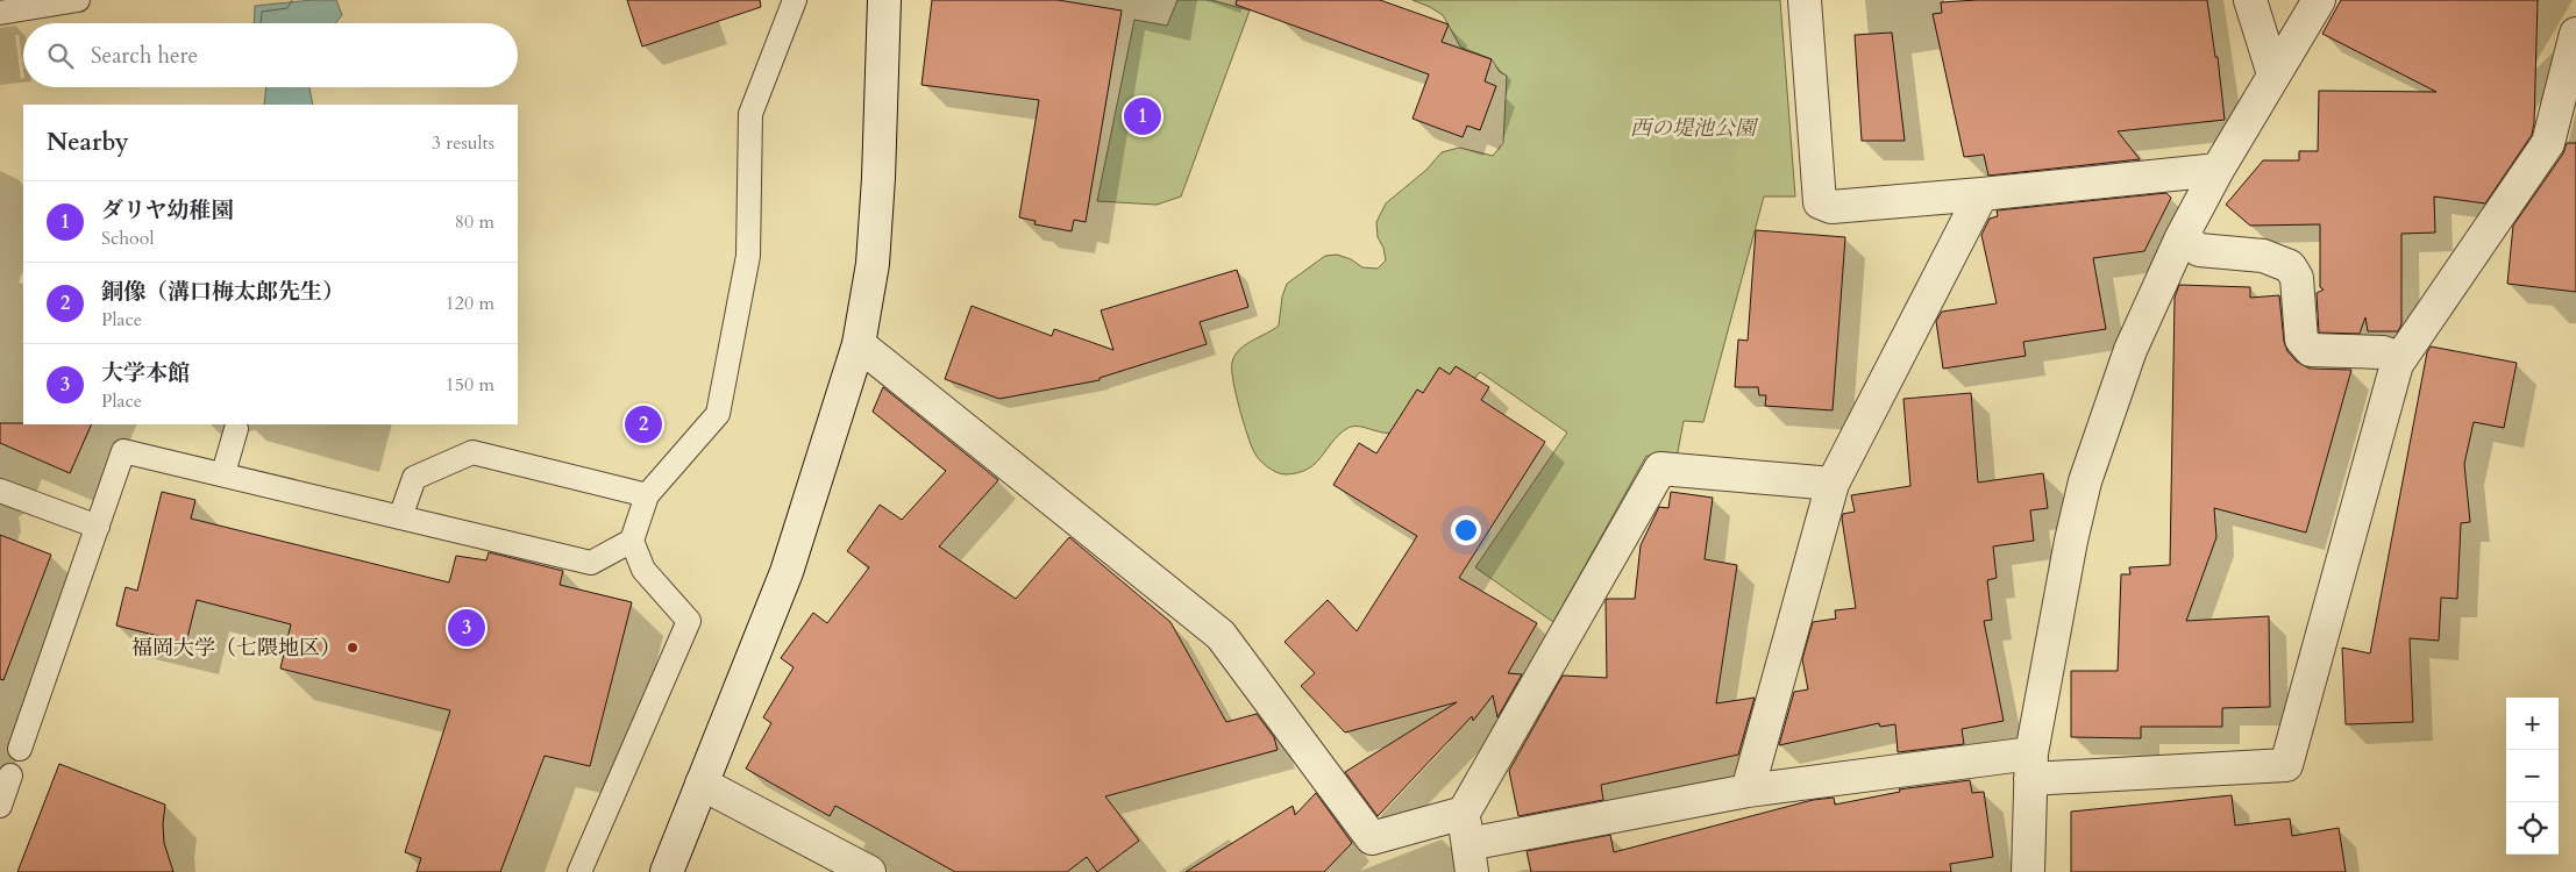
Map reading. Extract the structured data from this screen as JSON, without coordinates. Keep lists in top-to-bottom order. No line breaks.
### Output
{"parks":["西の堤池公園"],"places":["福岡大学（七隈地区）"],"page":{"search":"Search here","pins":["1","2","3"],"heading":["Nearby","3 results"],"list":[{"mark":"1","name":"ダリヤ幼稚園","note":"School","value":"80 m"},{"mark":"2","name":"銅像（溝口梅太郎先生）","note":"Place","value":"120 m"},{"mark":"3","name":"大学本館","note":"Place","value":"150 m"}],"map_buttons":["+","−"]}}
